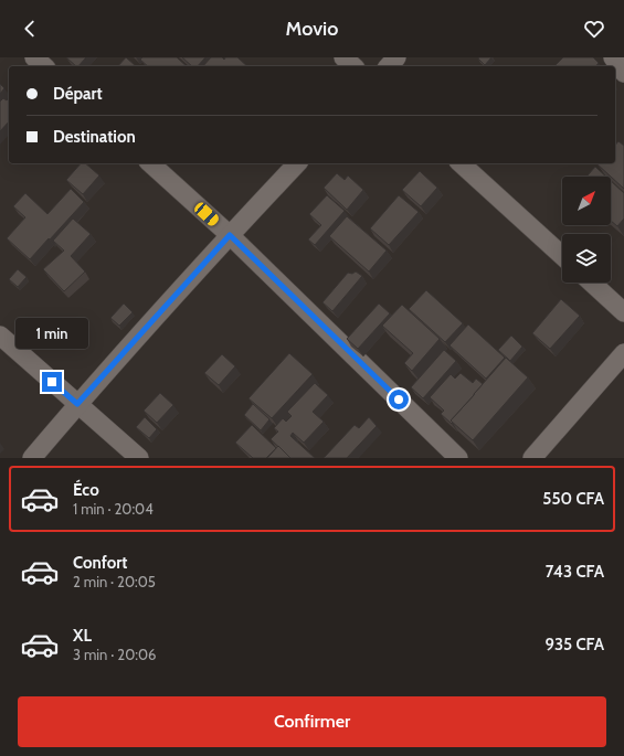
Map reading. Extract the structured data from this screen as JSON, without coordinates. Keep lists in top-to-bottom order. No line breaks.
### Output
{"north":"top right","page":{"header":"Movio","banner":["Départ","Destination"],"bubble":"1 min","list":[{"name":"Éco","note":"1 min · 20:04","value":"550 CFA"},{"name":"Confort","note":"2 min · 20:05","value":"743 CFA"},{"name":"XL","note":"3 min · 20:06","value":"935 CFA"}],"buttons":"Confirmer"}}
